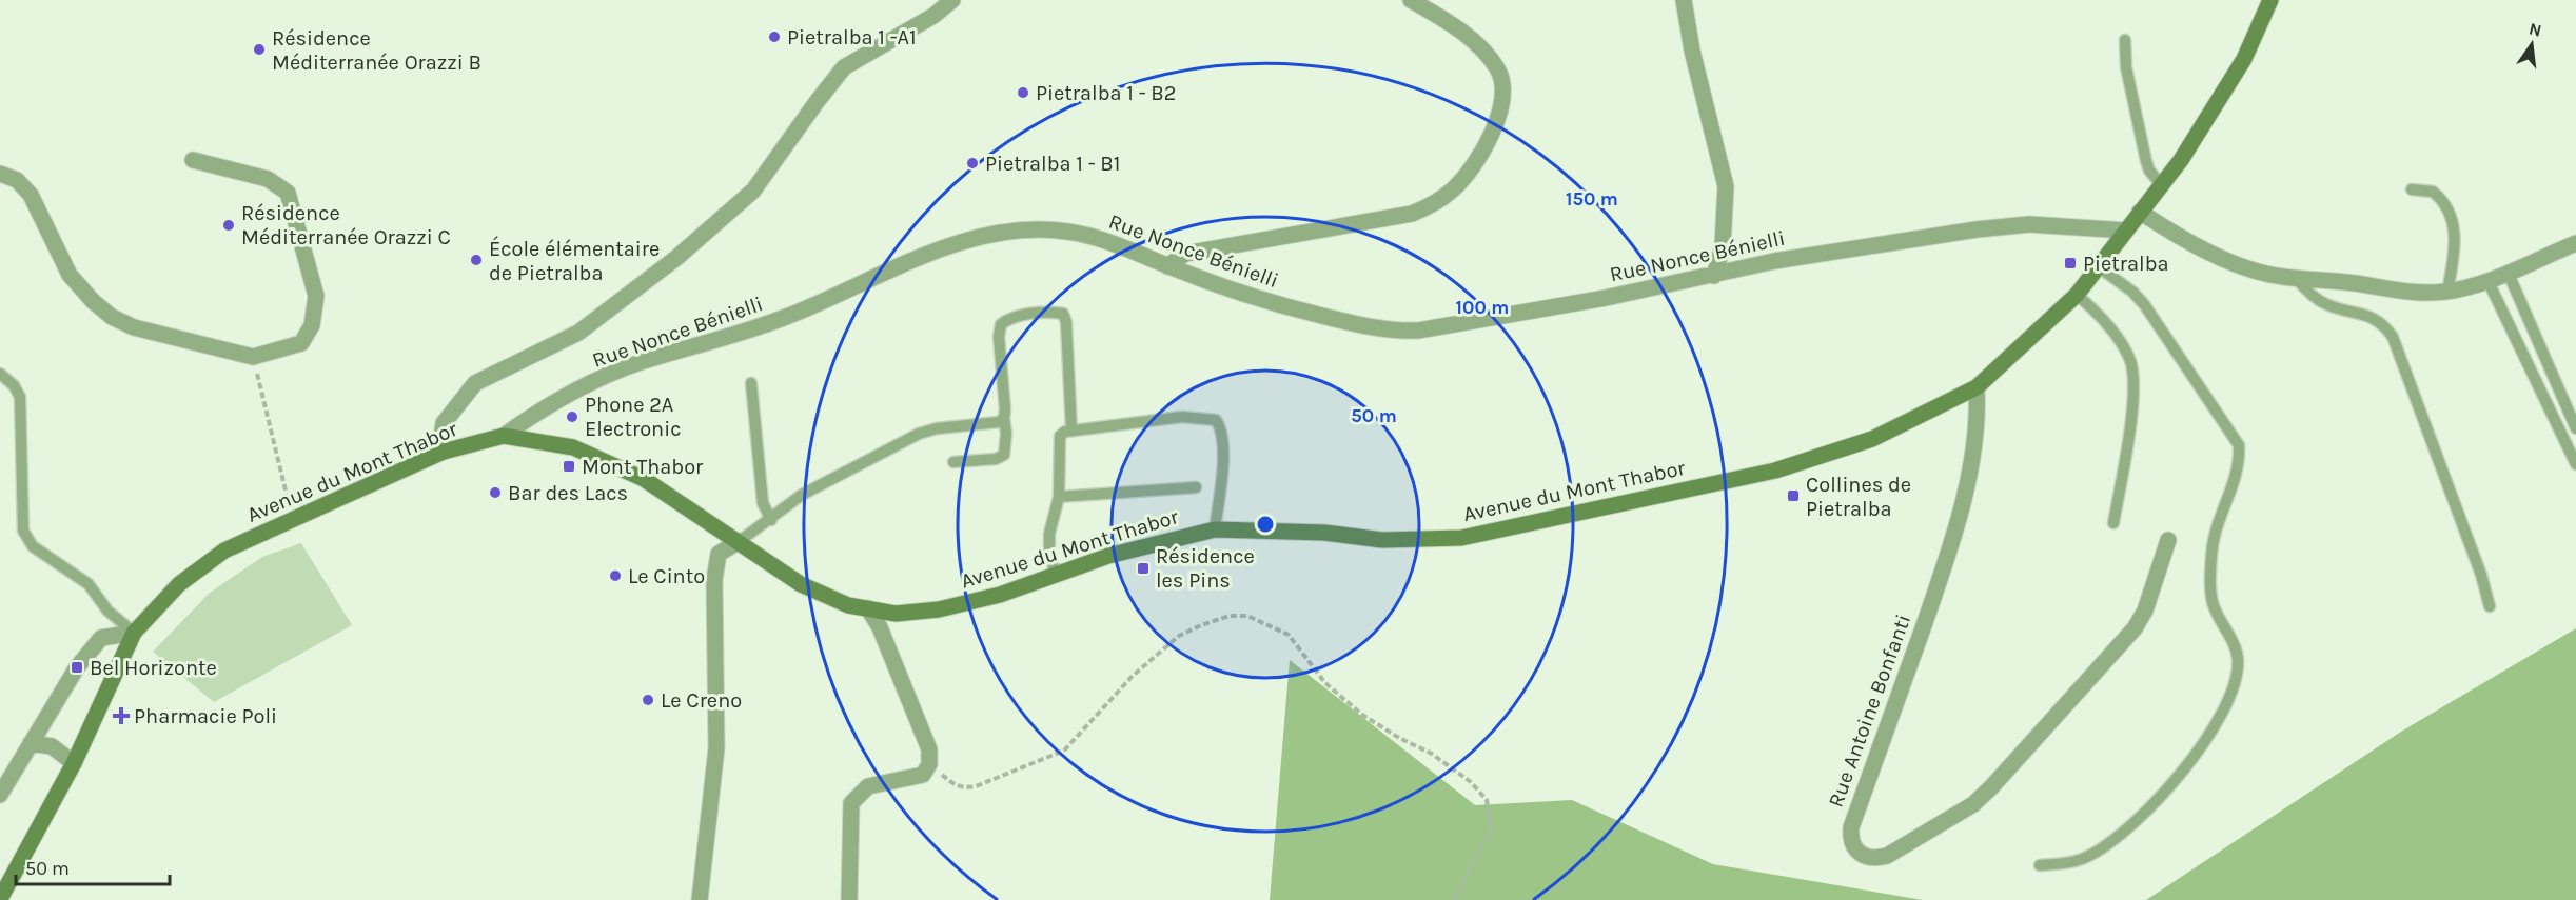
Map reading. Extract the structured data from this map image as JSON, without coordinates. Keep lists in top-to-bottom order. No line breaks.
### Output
{"streets":{"street":["Rue Nonce Bénielli","Avenue du Mont Thabor","Rue Antoine Bonfanti"]},"crossings":[["Rue Nonce Bénielli","Avenue du Mont Thabor"],["Avenue du Mont Thabor","Rue Antoine Bonfanti"]],"places":{"other":["Pietralba 1 -A1","Résidence Méditerranée Orazzi B","Pietralba 1 - B2","Pietralba 1 - B1","Résidence Méditerranée Orazzi C","École élémentaire de Pietralba","Phone 2A Electronic","Bar des Lacs","Le Cinto","Le Creno"],"transit":["Pietralba","Mont Thabor","Collines de Pietralba","Résidence les Pins","Bel Horizonte"],"health":["Pharmacie Poli"]},"scale_bar":"50 m","north":"top","rings":["150 m","100 m","50 m"]}
